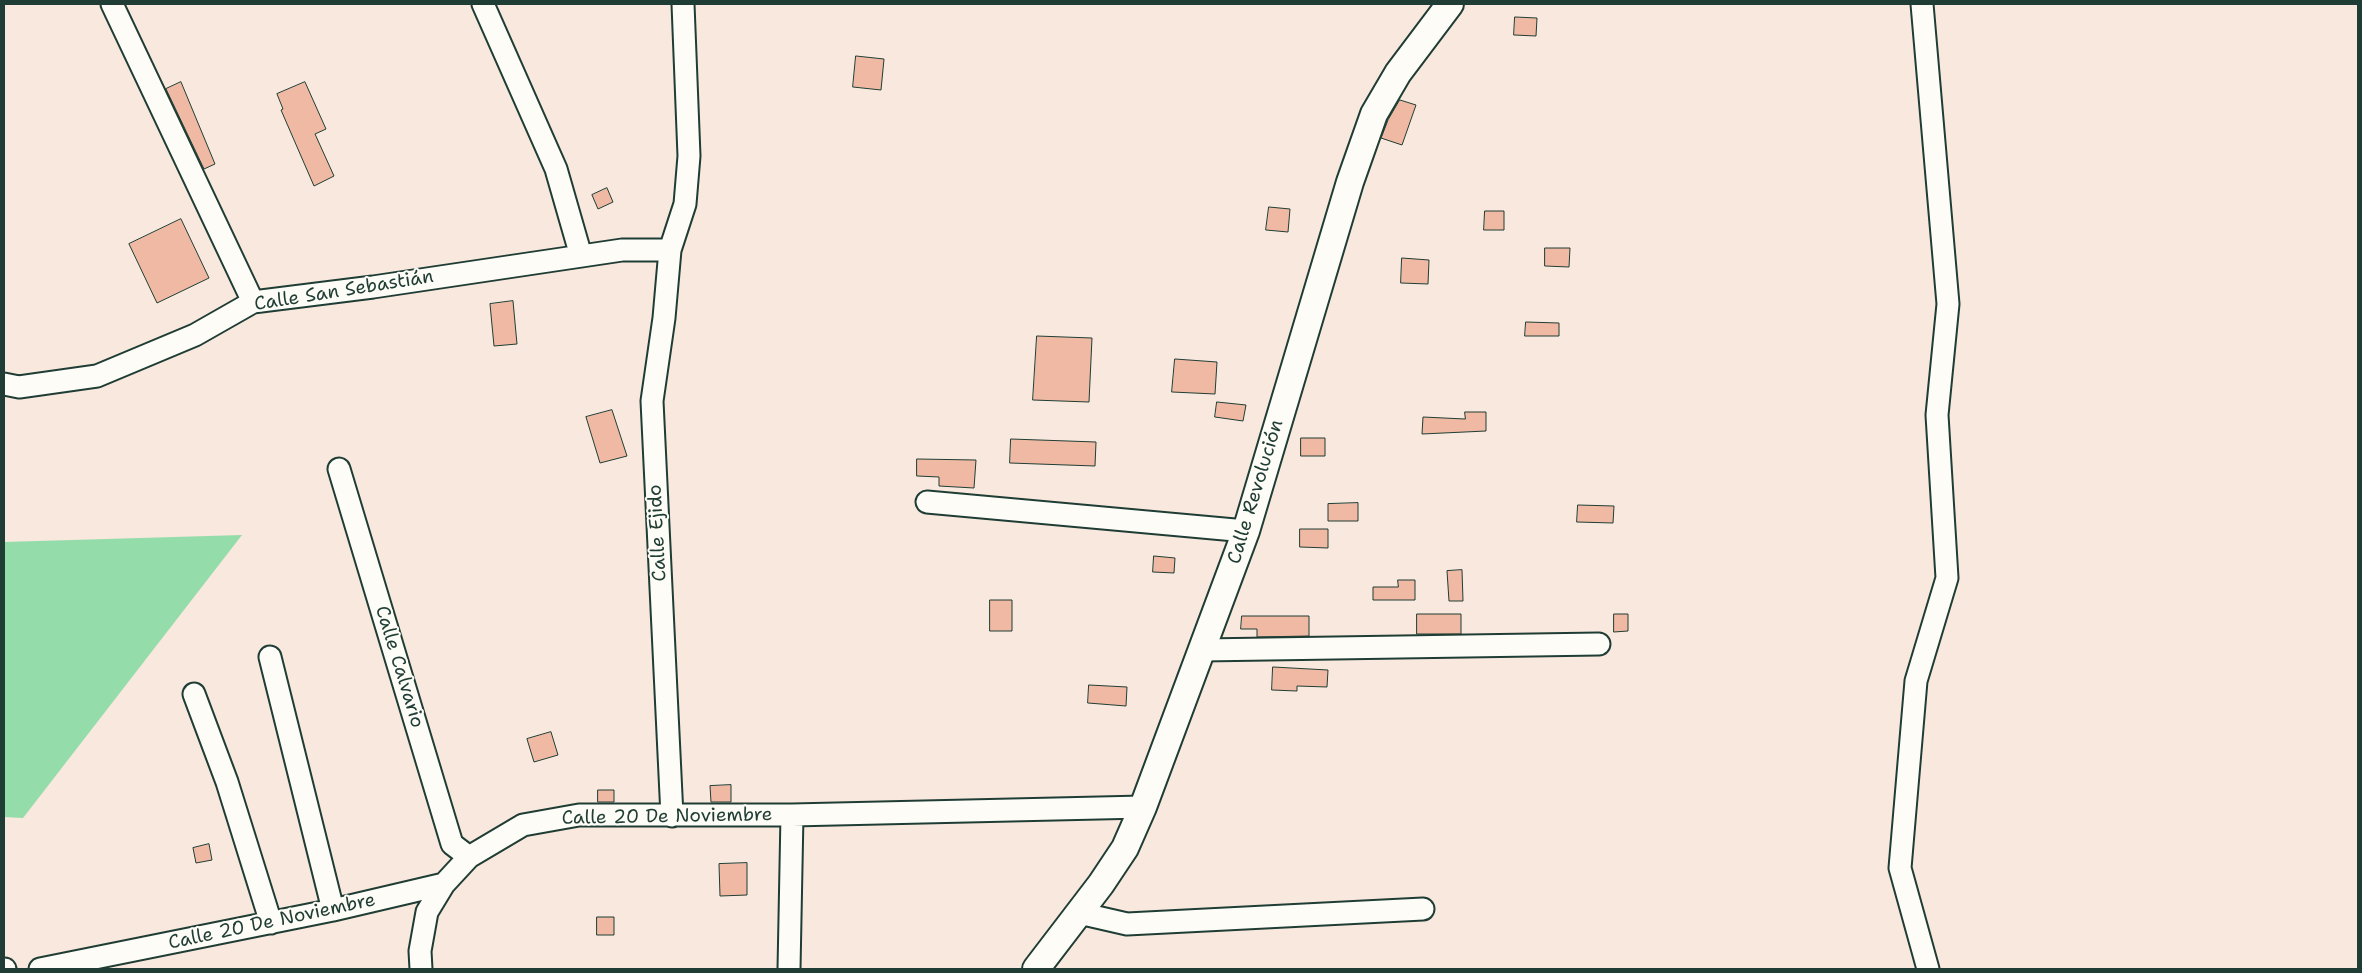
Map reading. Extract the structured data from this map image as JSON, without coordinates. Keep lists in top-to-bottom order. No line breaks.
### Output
{"streets":{"street":["Calle San Sebastián","Calle Revolución","Calle Ejido","Calle Calvario","Calle 20 De Noviembre"]},"crossings":[["Calle San Sebastián","Calle Ejido"],["Calle Revolución","Calle 20 De Noviembre"],["Calle Ejido","Calle 20 De Noviembre"],["Calle Calvario","Calle 20 De Noviembre"]]}
